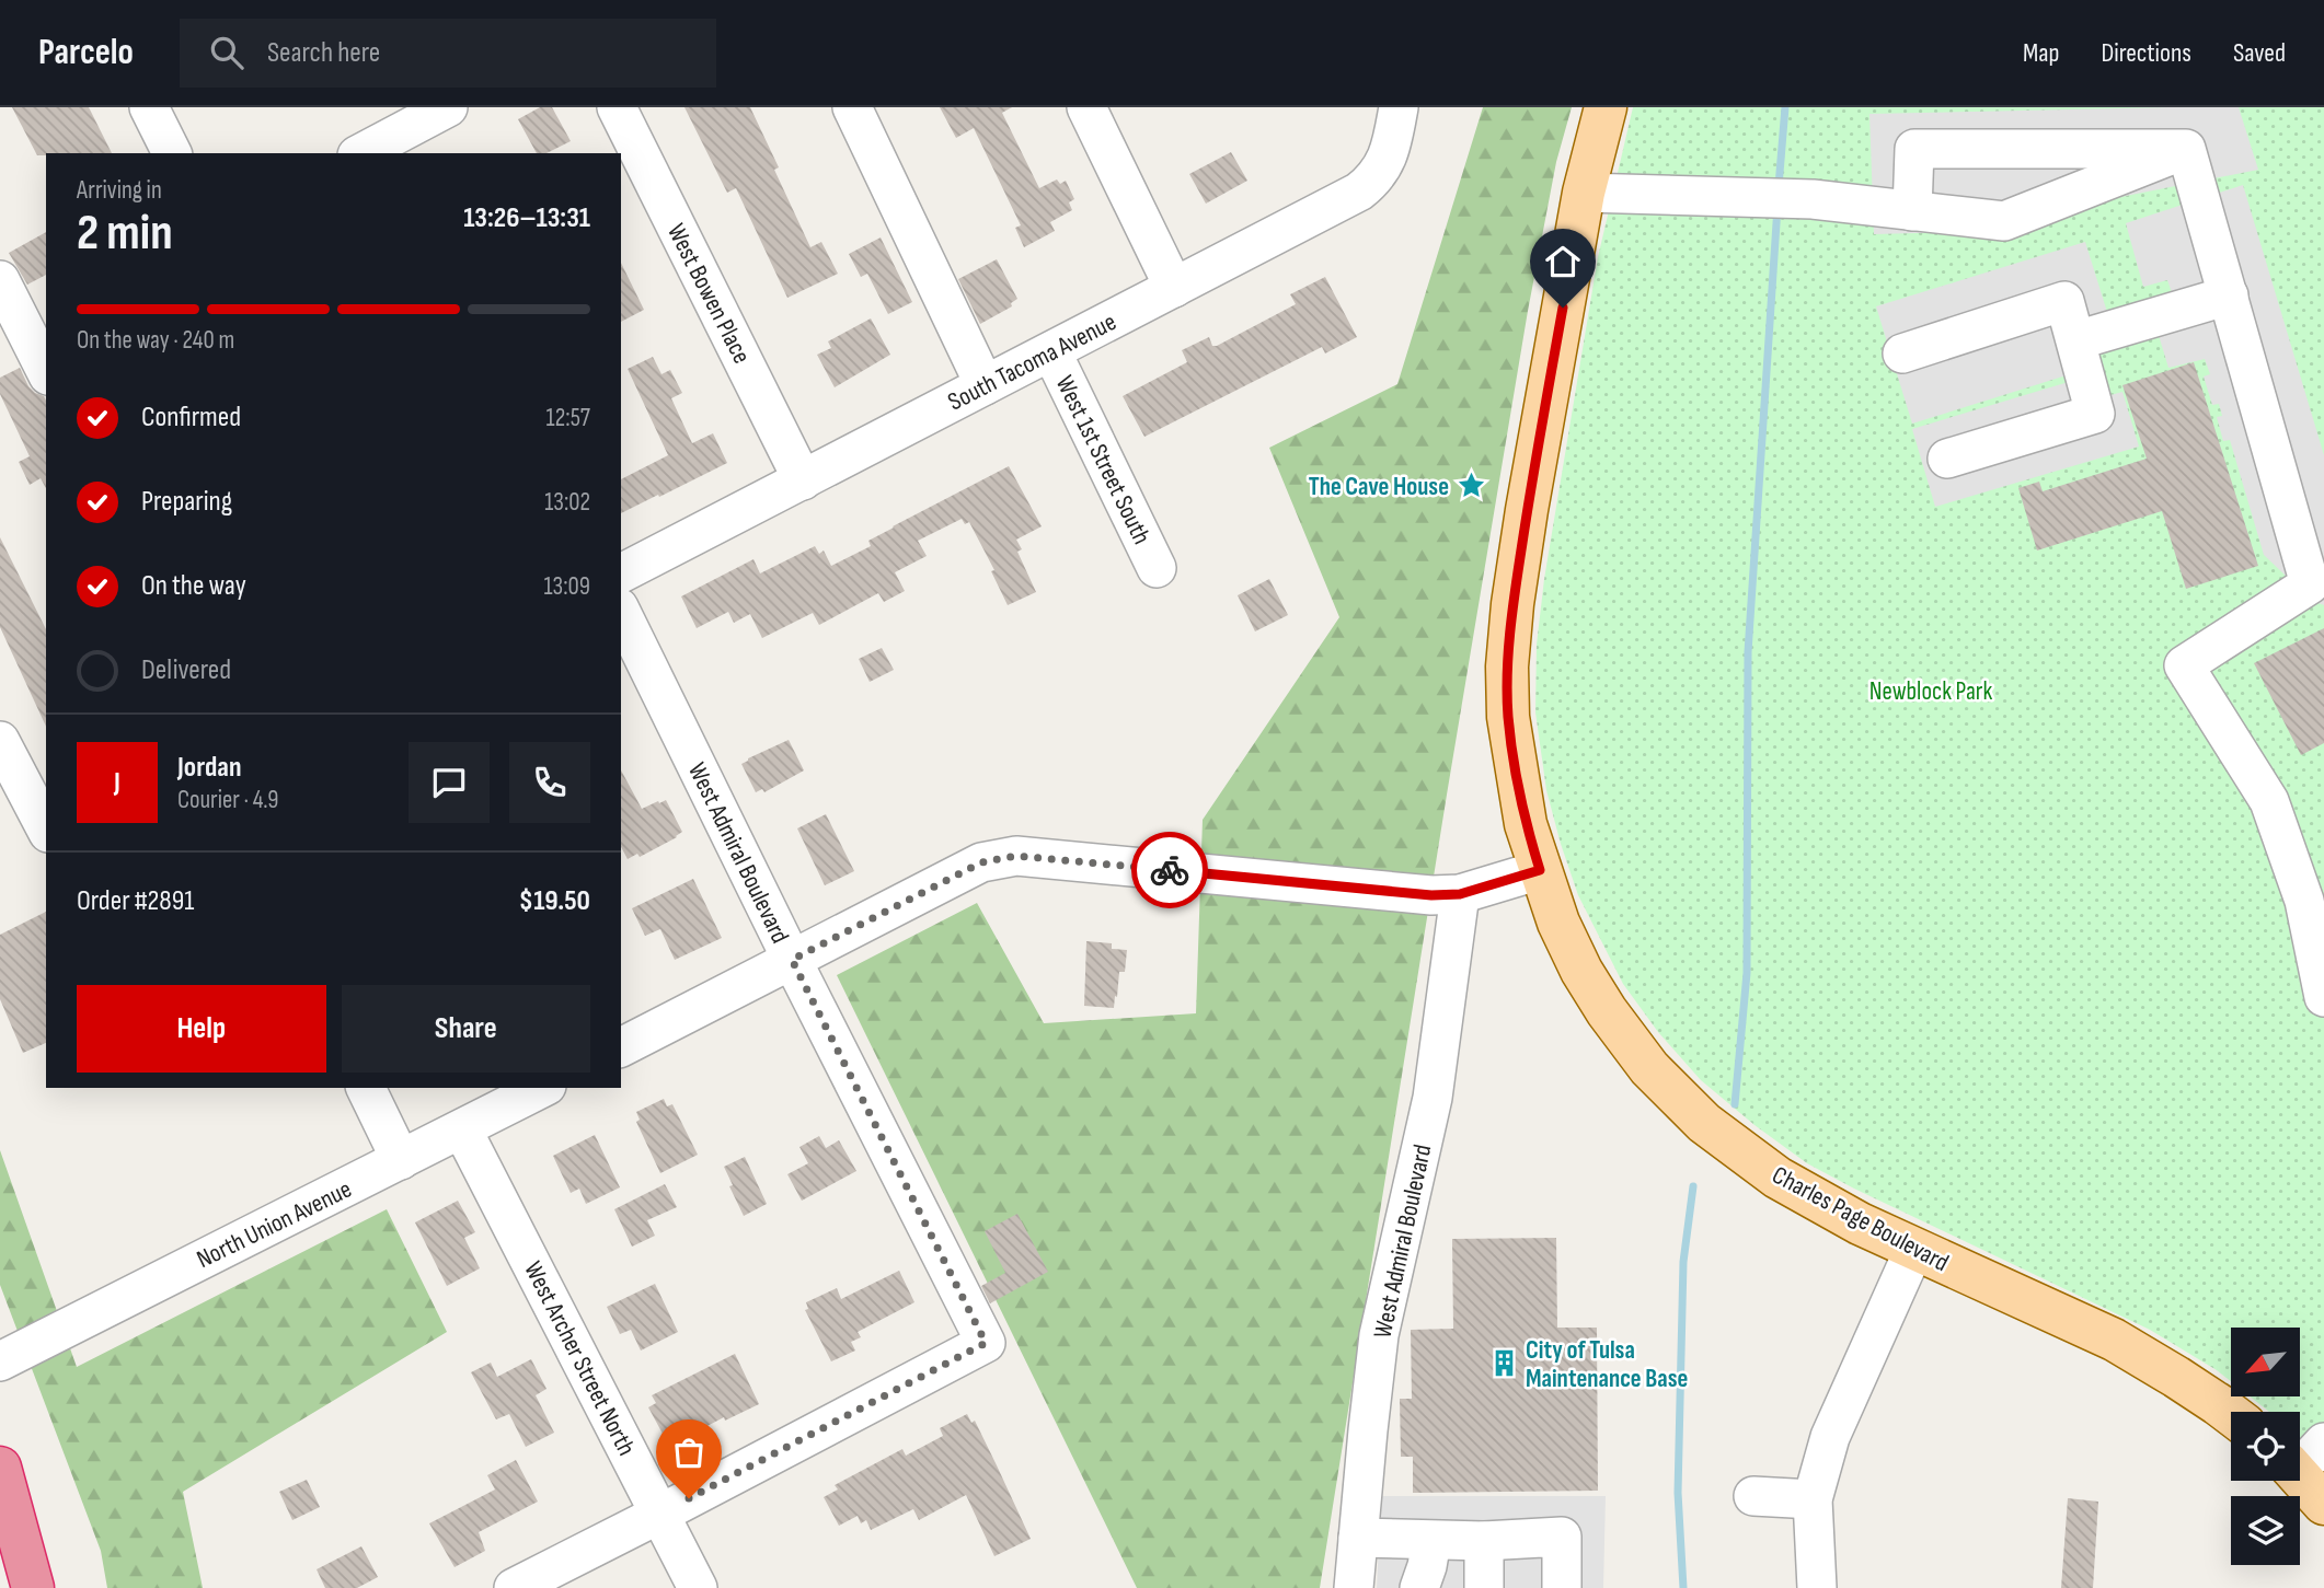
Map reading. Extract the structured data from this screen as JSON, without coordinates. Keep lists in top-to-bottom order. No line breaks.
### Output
{"streets":{"main road":["Charles Page Boulevard"],"street":["West Bowen Place","South Tacoma Avenue","West 1st Street South","West Admiral Boulevard","North Union Avenue","West Archer Street North"]},"crossings":[["West Bowen Place","South Tacoma Avenue"],["South Tacoma Avenue","West 1st Street South"],["West Admiral Boulevard","West Archer Street North"],["North Union Avenue","West Archer Street North"]],"parks":["Newblock Park"],"places":{"place":["The Cave House"],"building":["City of Tulsa Maintenance Base"]},"north":"bottom left","page":{"header":"Parcelo","search":"Search here","nav":["Map","Directions","Saved"],"heading":["2 min","Arriving in","13:26–13:31"],"panel":["Jordan","Courier · 4.9","Order #2891","$19.50"],"bar":"On the way · 240 m","list":[["Confirmed","12:57"],["Preparing","13:02"],["On the way","13:09"],"Delivered"],"round":"J","buttons":["Help","Share"]}}
